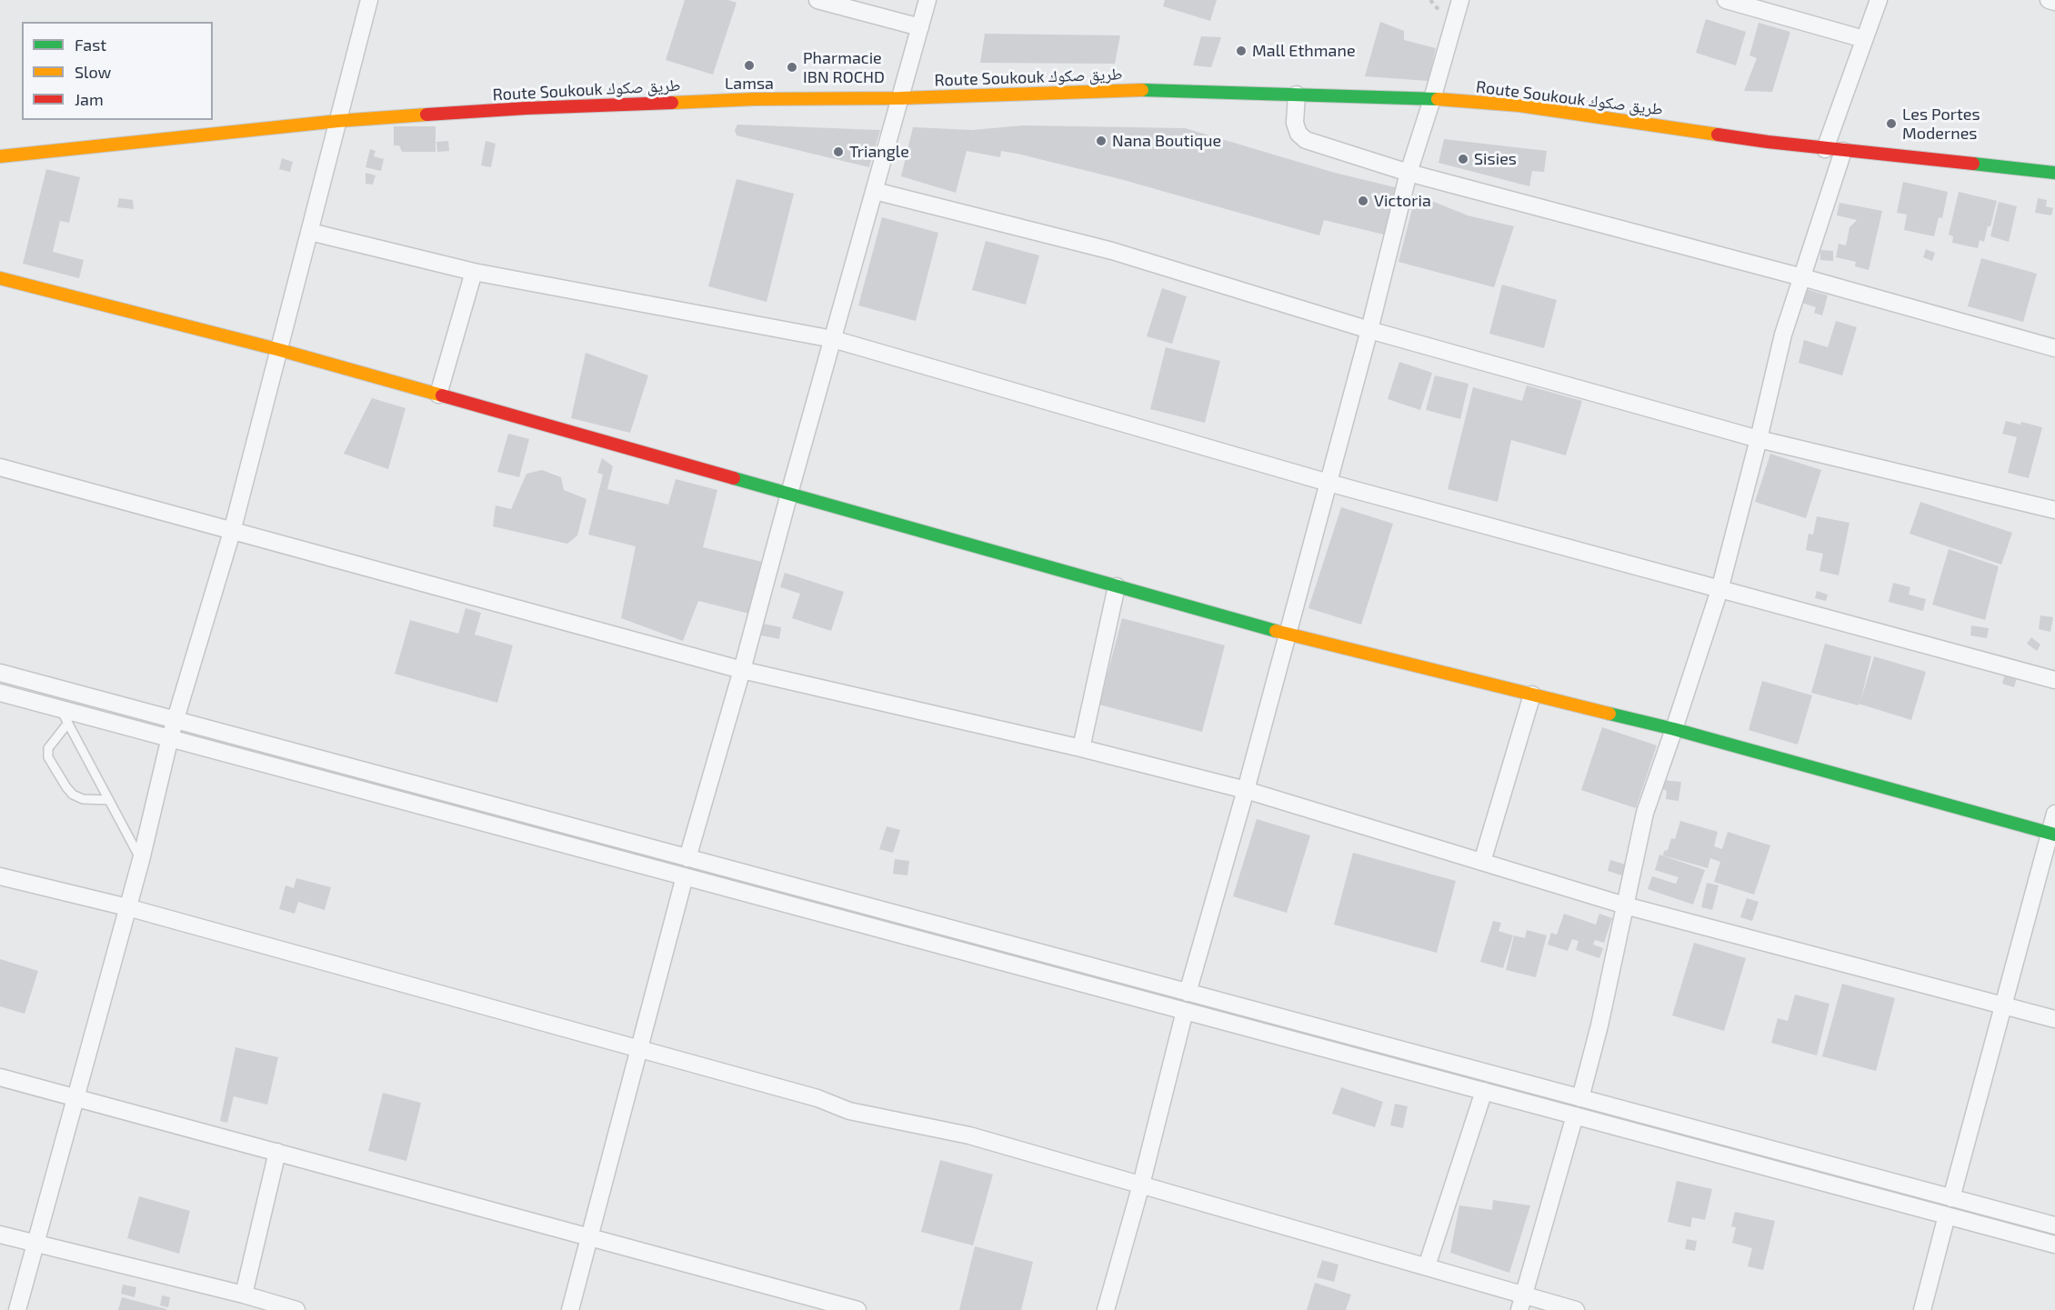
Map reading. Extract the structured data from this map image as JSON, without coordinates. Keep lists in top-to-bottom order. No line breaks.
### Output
{"streets":{"street":["Route Soukouk طريق صكوك"]},"places":["Mall Ethmane","Lamsa","Pharmacie IBN ROCHD","Les Portes Modernes","Nana Boutique","Triangle","Sisies","Victoria"],"legend":["Fast","Slow","Jam"]}
